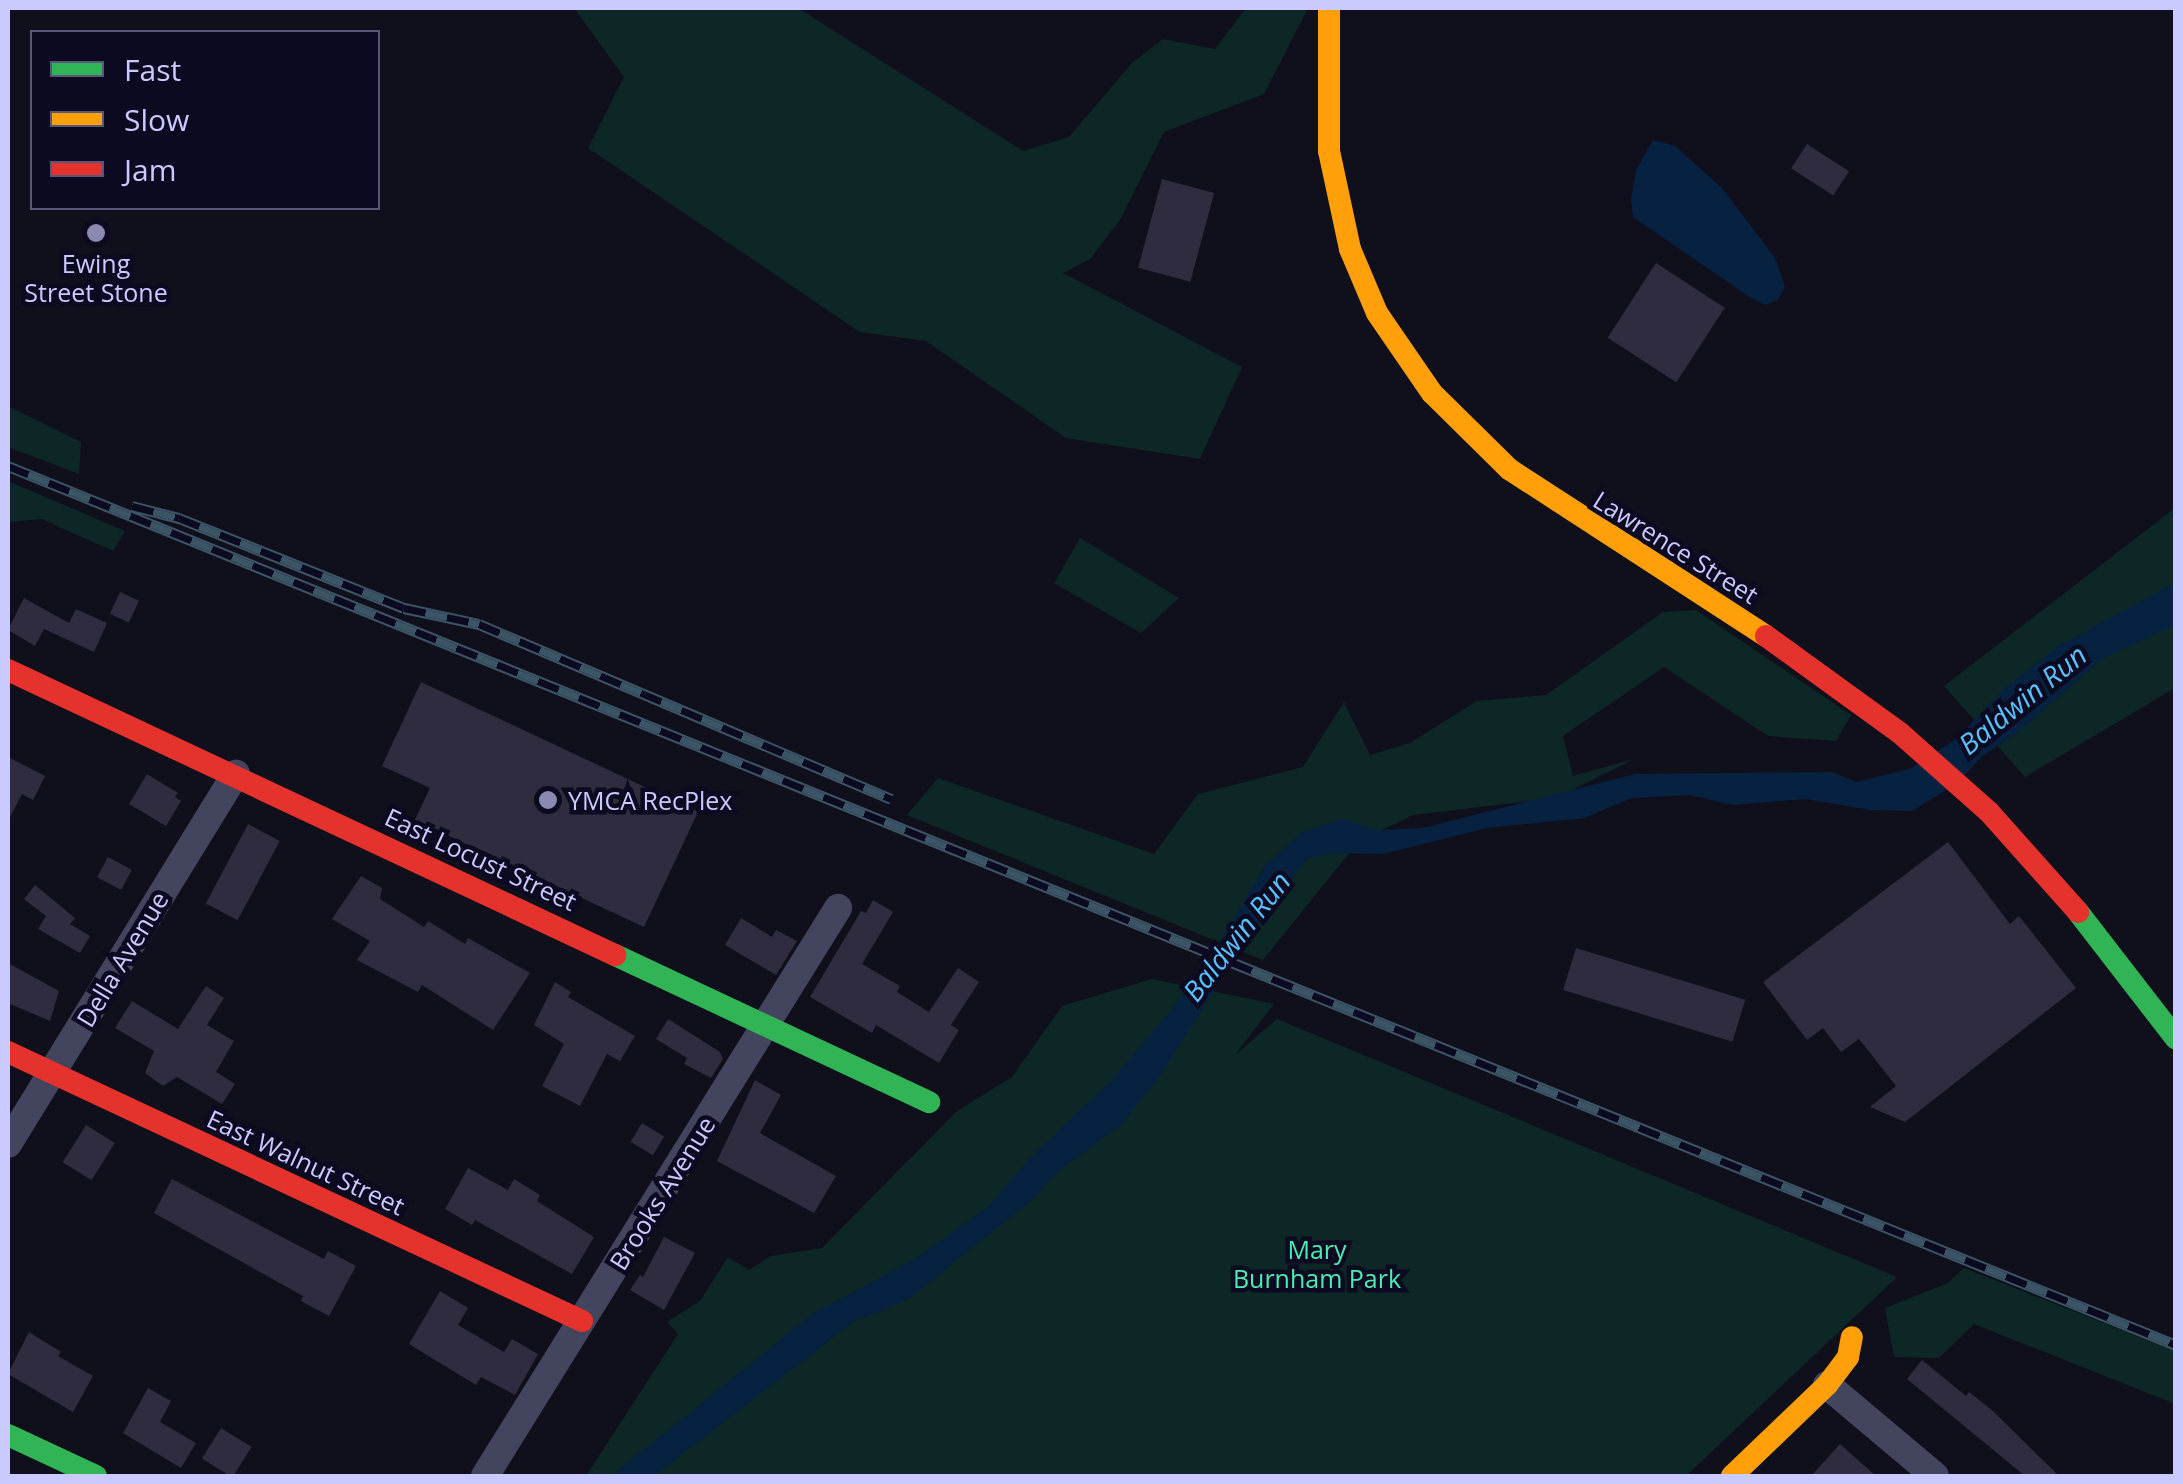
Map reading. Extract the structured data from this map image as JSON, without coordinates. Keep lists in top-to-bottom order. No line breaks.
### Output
{"streets":{"street":["Lawrence Street","East Locust Street","Della Avenue","East Walnut Street","Brooks Avenue"]},"crossings":[["East Locust Street","Della Avenue"],["East Locust Street","Brooks Avenue"],["Della Avenue","East Walnut Street"],["East Walnut Street","Brooks Avenue"]],"water":["Baldwin Run"],"parks":["Mary Burnham Park"],"places":["Ewing Street Stone","YMCA RecPlex"],"legend":["Fast","Slow","Jam"]}
